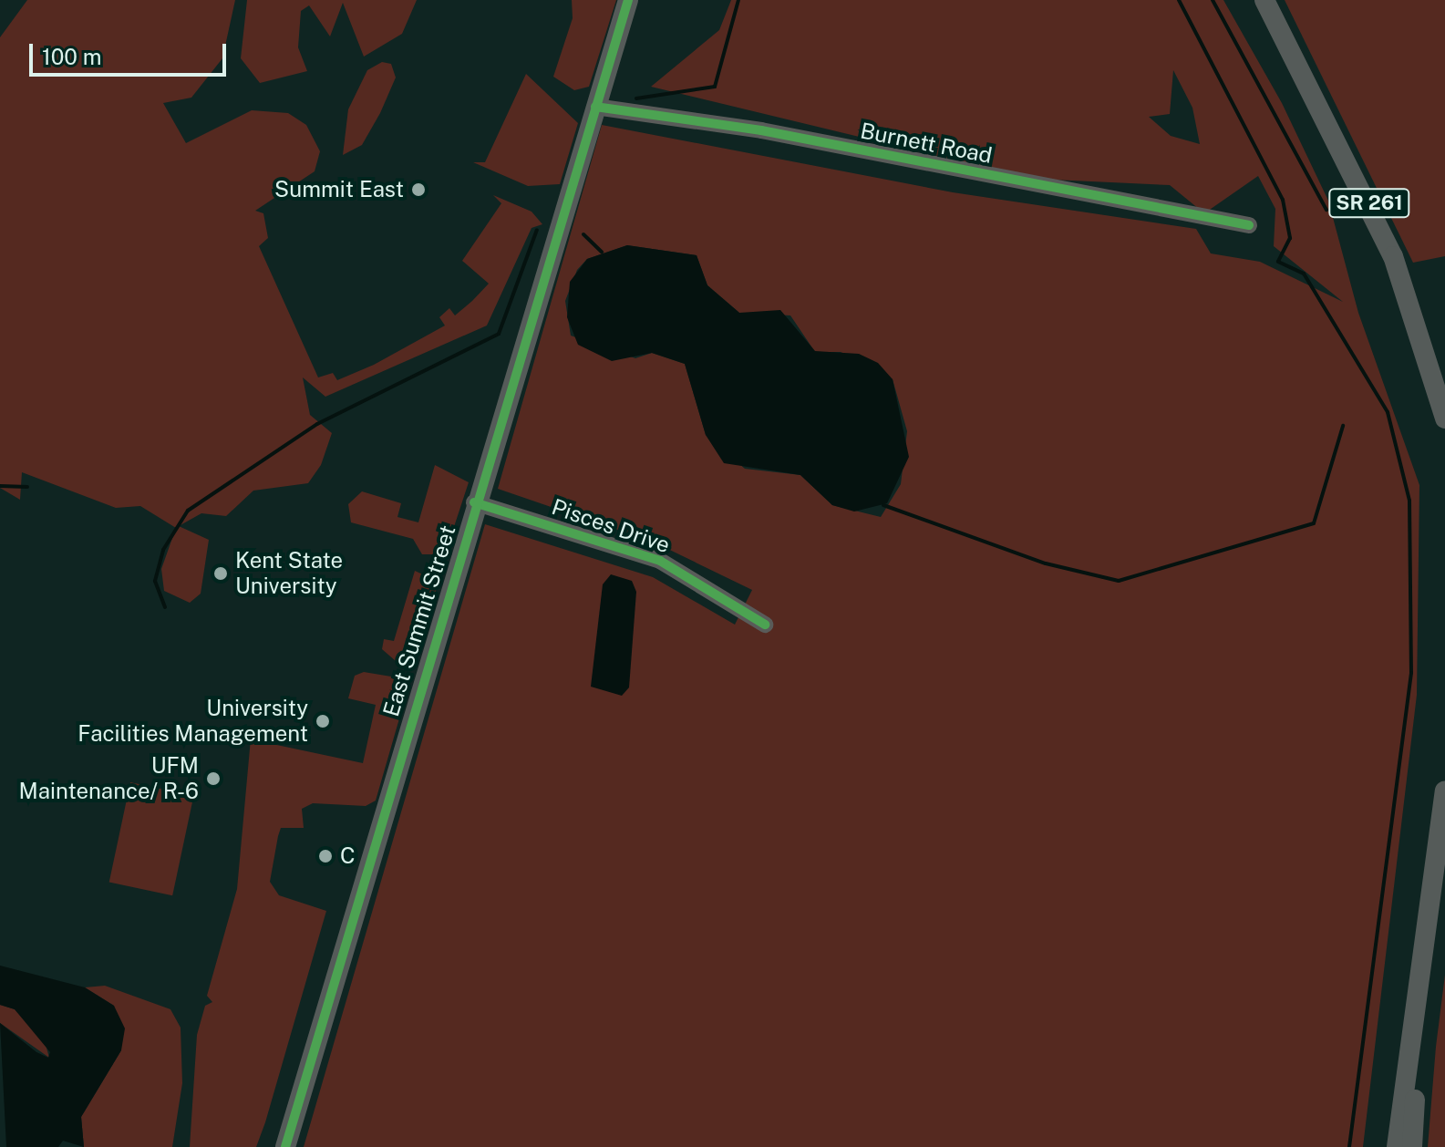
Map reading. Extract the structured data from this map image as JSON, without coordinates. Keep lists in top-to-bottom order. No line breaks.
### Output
{"streets":{"main road":["SR 261","East Summit Street"],"street":["Burnett Road","Pisces Drive"]},"crossings":[["Burnett Road","East Summit Street"],["Pisces Drive","East Summit Street"]],"places":["Summit East","Kent State University","University Facilities Management","UFM Maintenance/ R-6","C"],"scale_bar":"100 m"}
